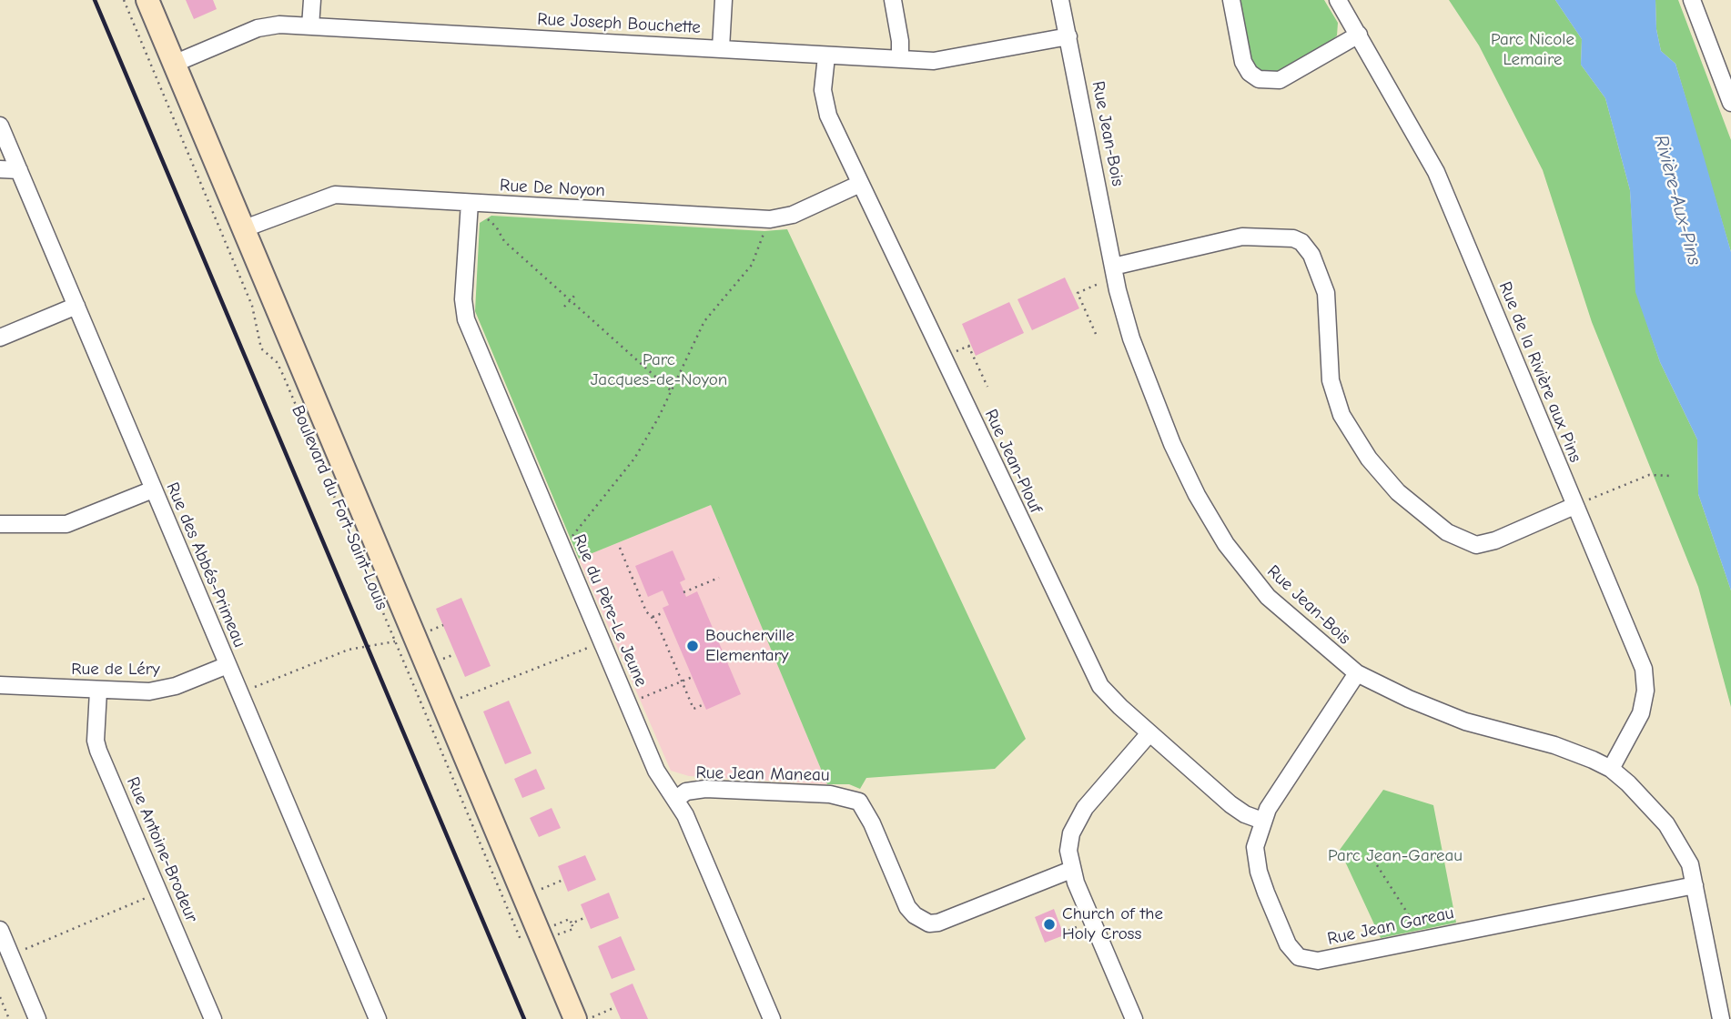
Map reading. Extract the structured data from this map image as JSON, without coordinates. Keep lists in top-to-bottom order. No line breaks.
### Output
{"streets":{"street":["Rue Joseph Bouchette","Rue Jean-Bois","Rue De Noyon","Rue de la Rivière aux Pins","Rue Jean-Plouf","Boulevard du Fort-Saint-Louis","Rue des Abbés-Primeau","Rue du Père-Le Jeune","Rue de Léry","Rue Jean Maneau","Rue Antoine-Brodeur","Rue Jean Gareau"]},"crossings":[["Rue Joseph Bouchette","Rue Jean-Bois"],["Rue Joseph Bouchette","Rue Jean-Plouf"],["Rue Joseph Bouchette","Boulevard du Fort-Saint-Louis"],["Rue Jean-Bois","Rue de la Rivière aux Pins"],["Rue Jean-Bois","Rue Jean Gareau"],["Rue De Noyon","Rue Jean-Plouf"],["Rue De Noyon","Boulevard du Fort-Saint-Louis"],["Rue De Noyon","Rue du Père-Le Jeune"],["Rue Jean-Plouf","Rue Jean Gareau"],["Rue des Abbés-Primeau","Rue de Léry"],["Rue du Père-Le Jeune","Rue Jean Maneau"],["Rue de Léry","Rue Antoine-Brodeur"]],"water":["Rivière-Aux-Pins"],"parks":["Parc Nicole Lemaire","Parc Jacques-de-Noyon","Parc Jean-Gareau"],"places":["Boucherville Elementary","Church of the Holy Cross"]}
